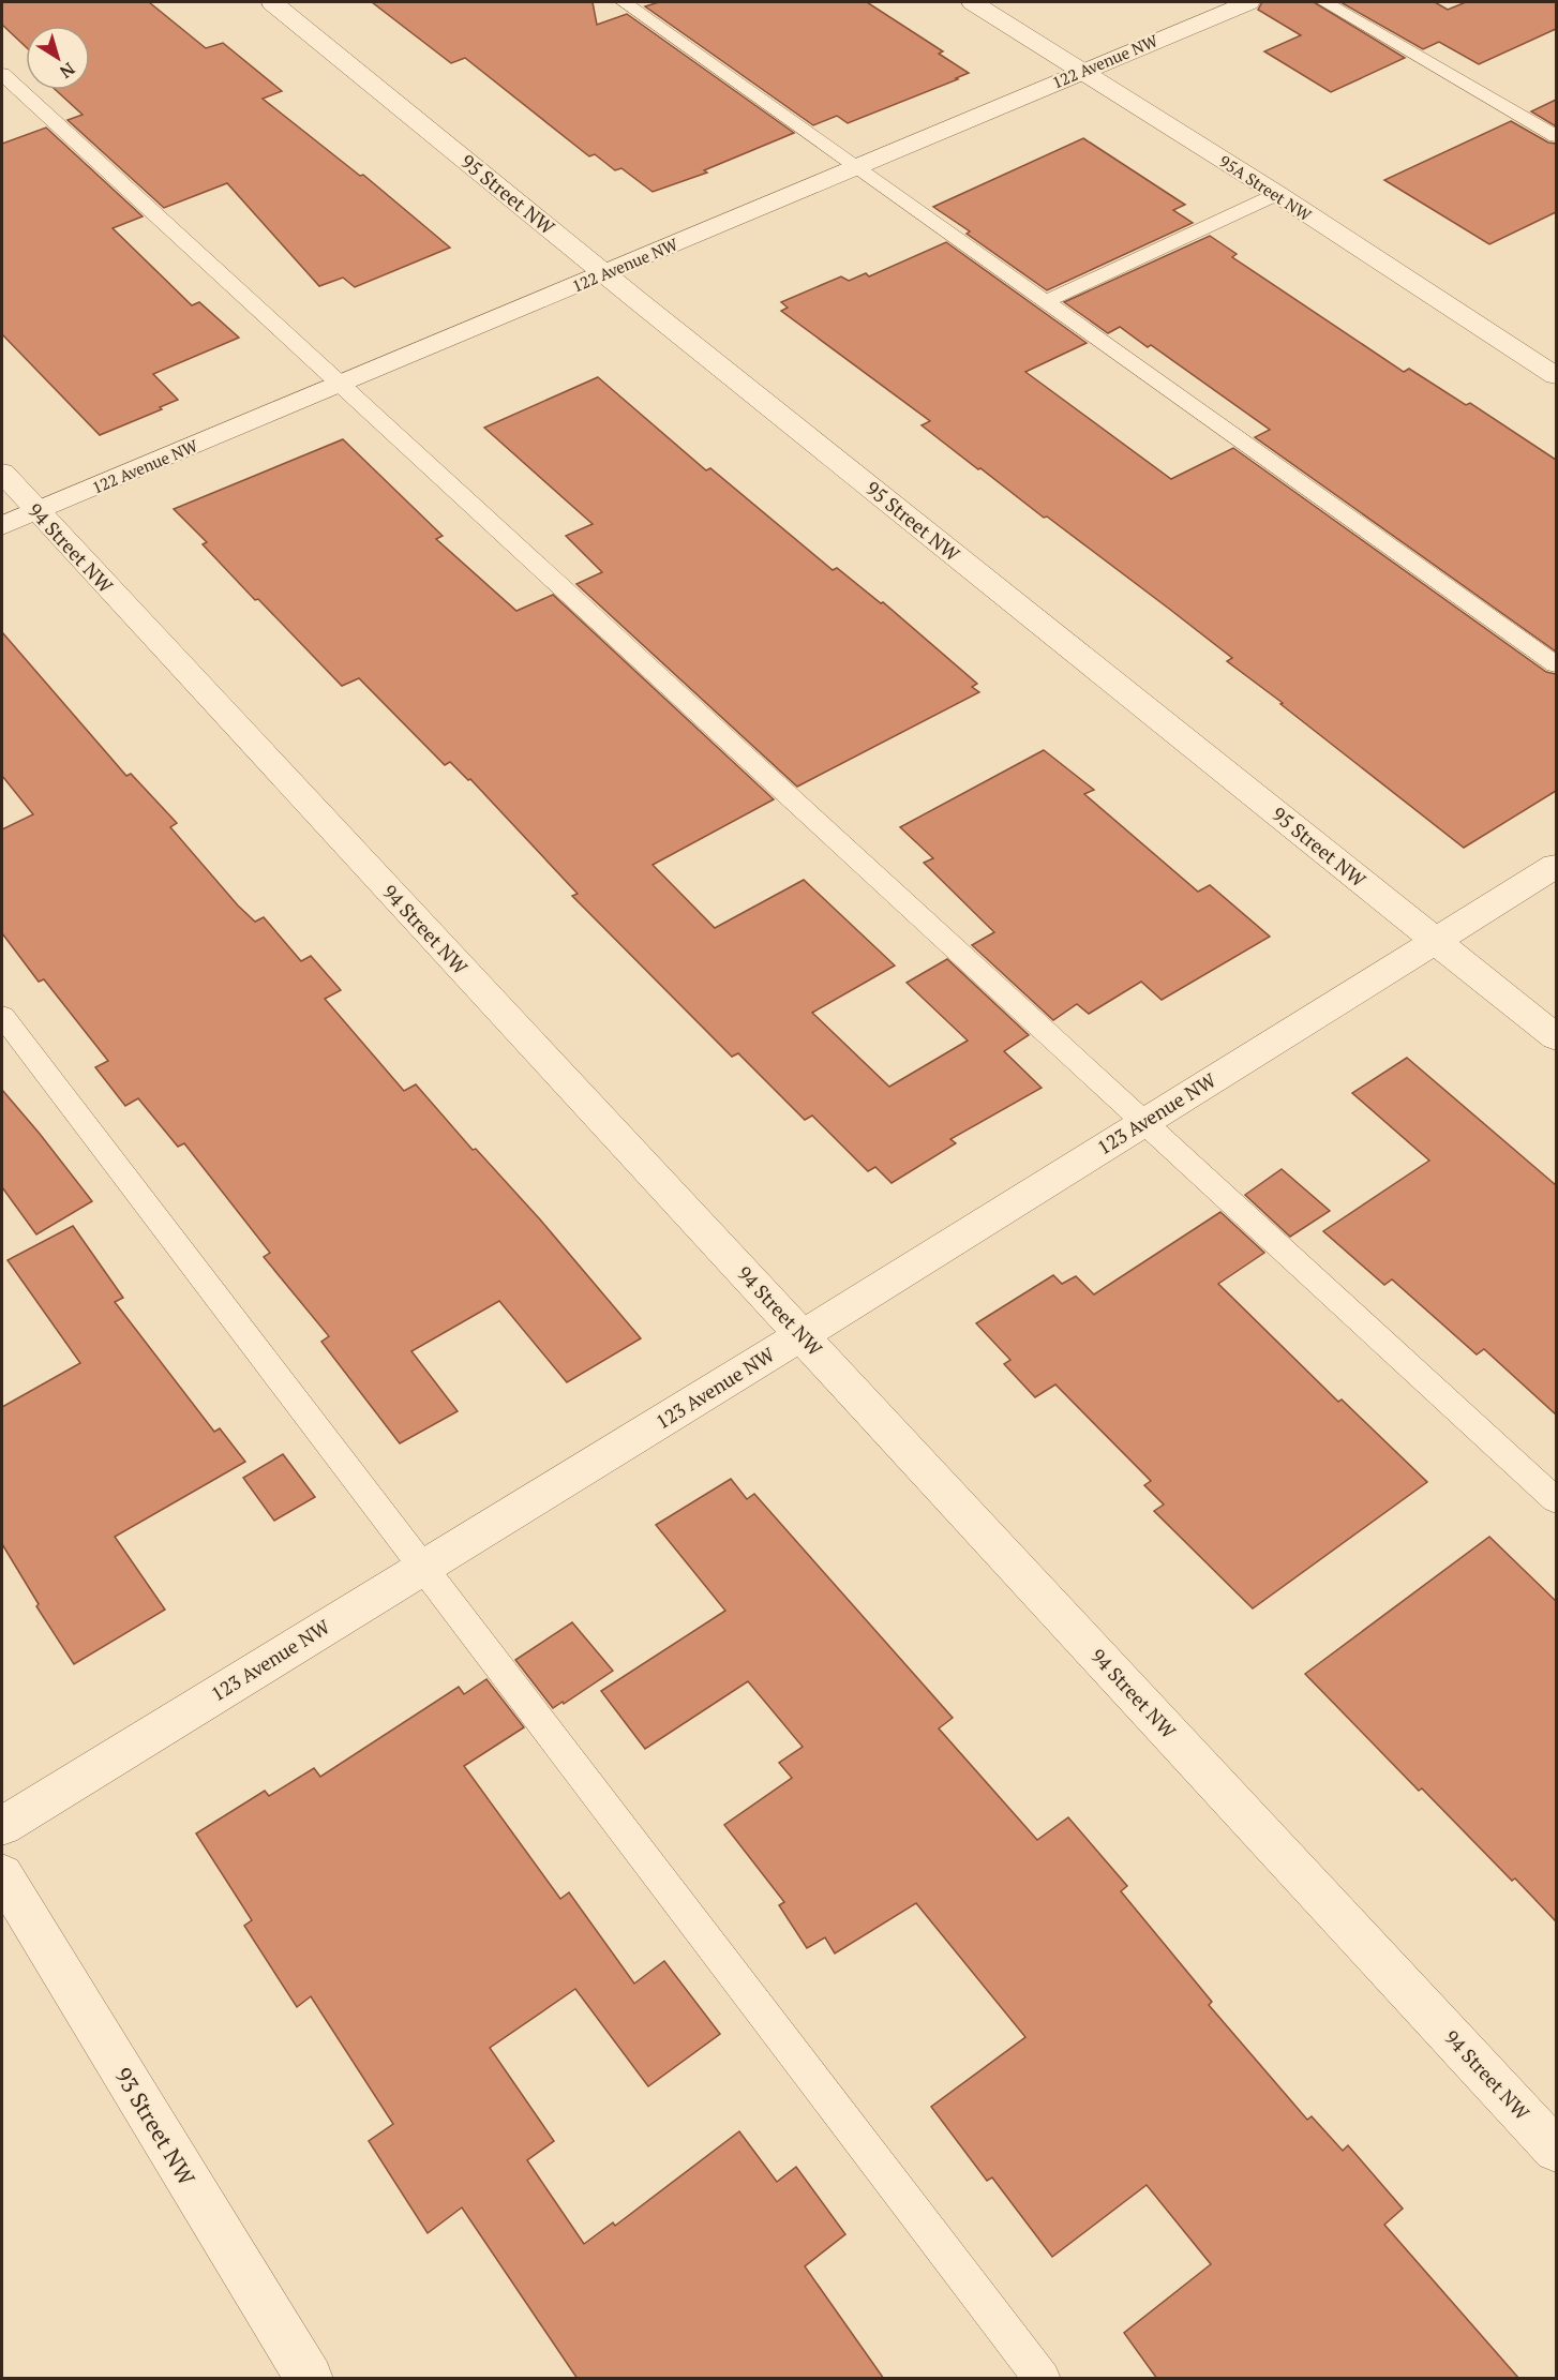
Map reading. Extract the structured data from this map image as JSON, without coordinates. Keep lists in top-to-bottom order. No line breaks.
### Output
{"streets":{"street":["122 Avenue NW","95A Street NW","95 Street NW","94 Street NW","123 Avenue NW","93 Street NW"]},"crossings":[["122 Avenue NW","95A Street NW"],["122 Avenue NW","95 Street NW"],["122 Avenue NW","94 Street NW"],["95 Street NW","123 Avenue NW"],["94 Street NW","123 Avenue NW"]],"north":"bottom right"}
